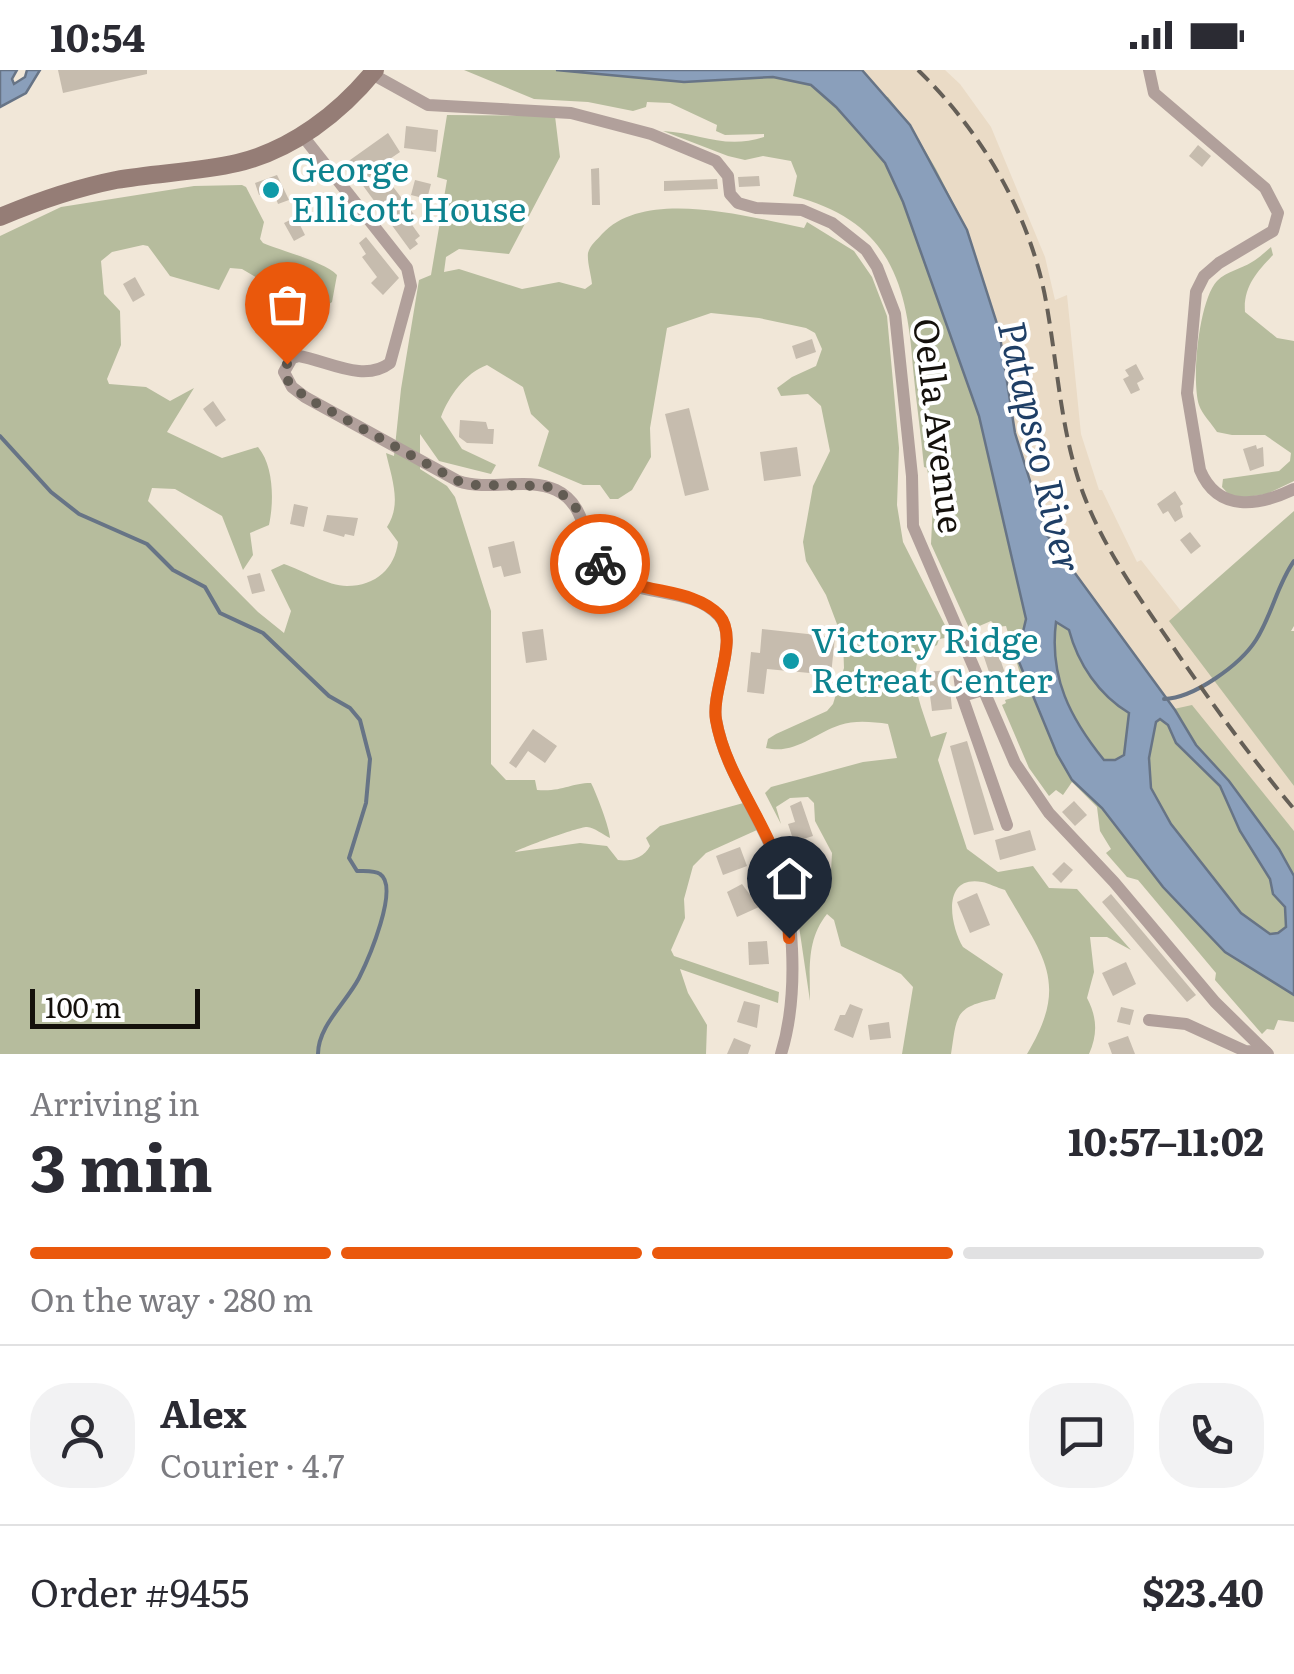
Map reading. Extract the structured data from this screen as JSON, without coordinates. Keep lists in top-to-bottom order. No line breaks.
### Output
{"streets":{"street":["Oella Avenue"]},"water":["Patapsco River"],"places":["George Ellicott House","Victory Ridge Retreat Center"],"scale_bar":"100 m","page":{"status":"10:54","scale":"100 m","heading":["3 min","Arriving in","10:57–11:02"],"panel":["Alex","Courier · 4.7","Order #9455","$23.40"],"bar":"On the way · 280 m"}}
